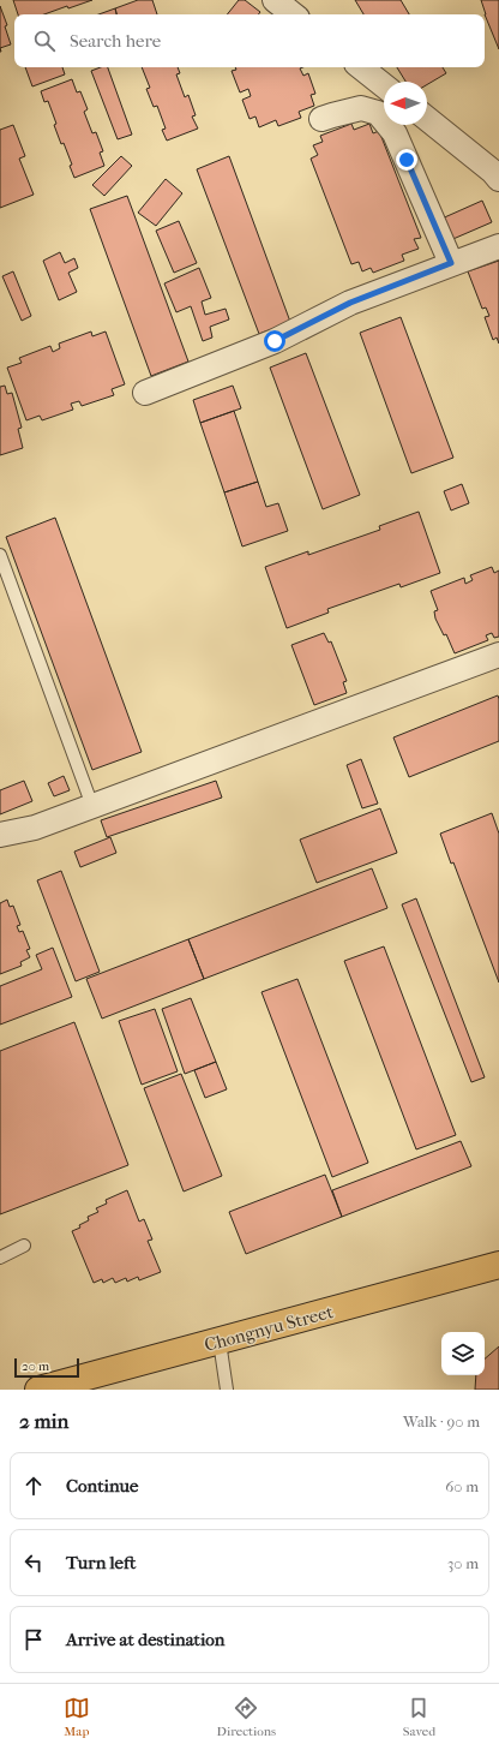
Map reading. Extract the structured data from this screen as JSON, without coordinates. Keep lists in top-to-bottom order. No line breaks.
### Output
{"streets":{"main road":["Chongnyu Street"]},"scale_bar":"20 m","north":"left","page":{"search":"Search here","scale":"20 m","heading":["2 min","Walk · 90 m"],"list":[["Continue","60 m"],["Turn left","30 m"],"Arrive at destination"],"nav":["Map","Directions","Saved"]}}
